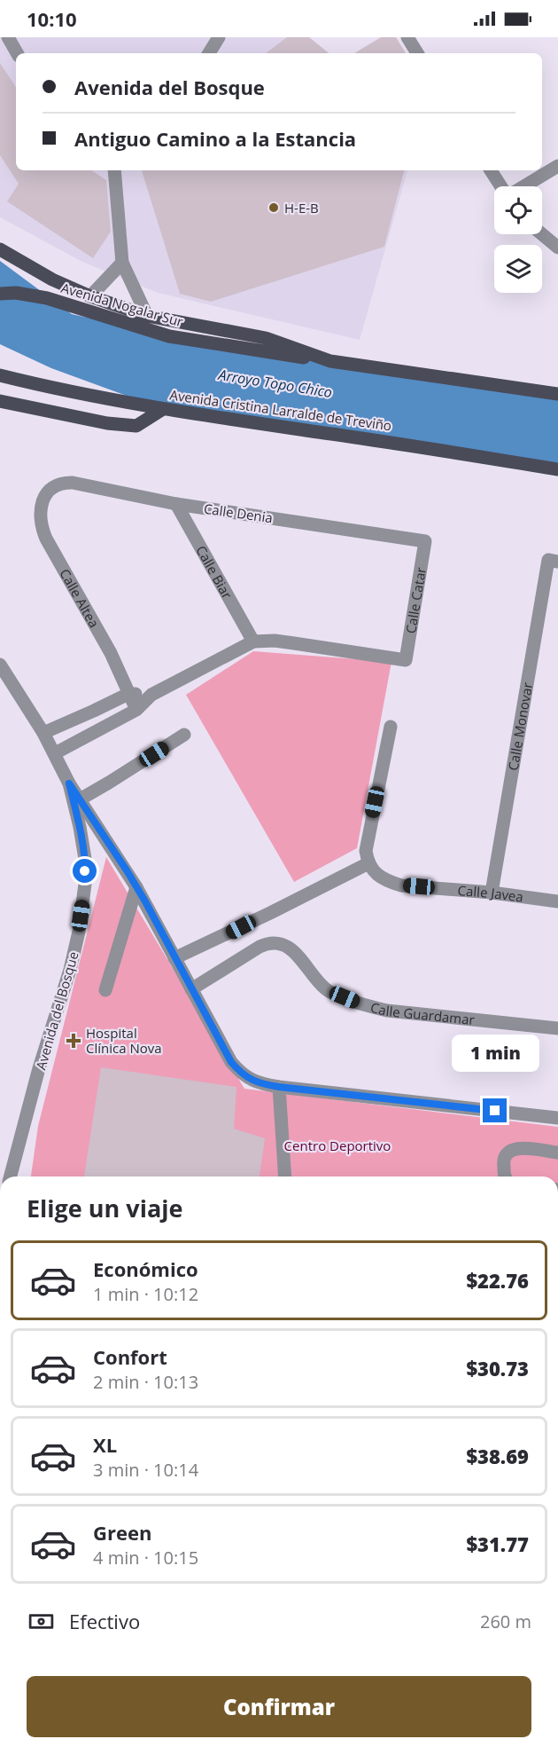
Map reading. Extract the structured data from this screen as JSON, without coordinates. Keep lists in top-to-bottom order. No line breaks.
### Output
{"streets":{"main road":["Avenida Nogalar Sur","Avenida Cristina Larralde de Treviño"],"street":["Calle Denia","Calle Biar","Calle Altea","Calle Catar","Calle Monovar","Calle Javea","Avenida del Bosque","Calle Guardamar"]},"crossings":[["Calle Denia","Calle Biar"],["Calle Denia","Calle Altea"],["Calle Denia","Calle Catar"],["Calle Biar","Calle Catar"],["Calle Monovar","Calle Javea"]],"water":["Arroyo Topo Chico"],"parks":["Centro Deportivo"],"places":{"other":["H-E-B"],"health":["Hospital Clínica Nova"]},"page":{"status":"10:10","banner":["Avenida del Bosque","Antiguo Camino a la Estancia"],"bubble":"1 min","heading":"Elige un viaje","list":[{"name":"Económico","note":"1 min · 10:12","value":"$22.76"},{"name":"Confort","note":"2 min · 10:13","value":"$30.73"},{"name":"XL","note":"3 min · 10:14","value":"$38.69"},{"name":"Green","note":"4 min · 10:15","value":"$31.77"}],"pay":["Efectivo","260 m"],"buttons":"Confirmar"}}
